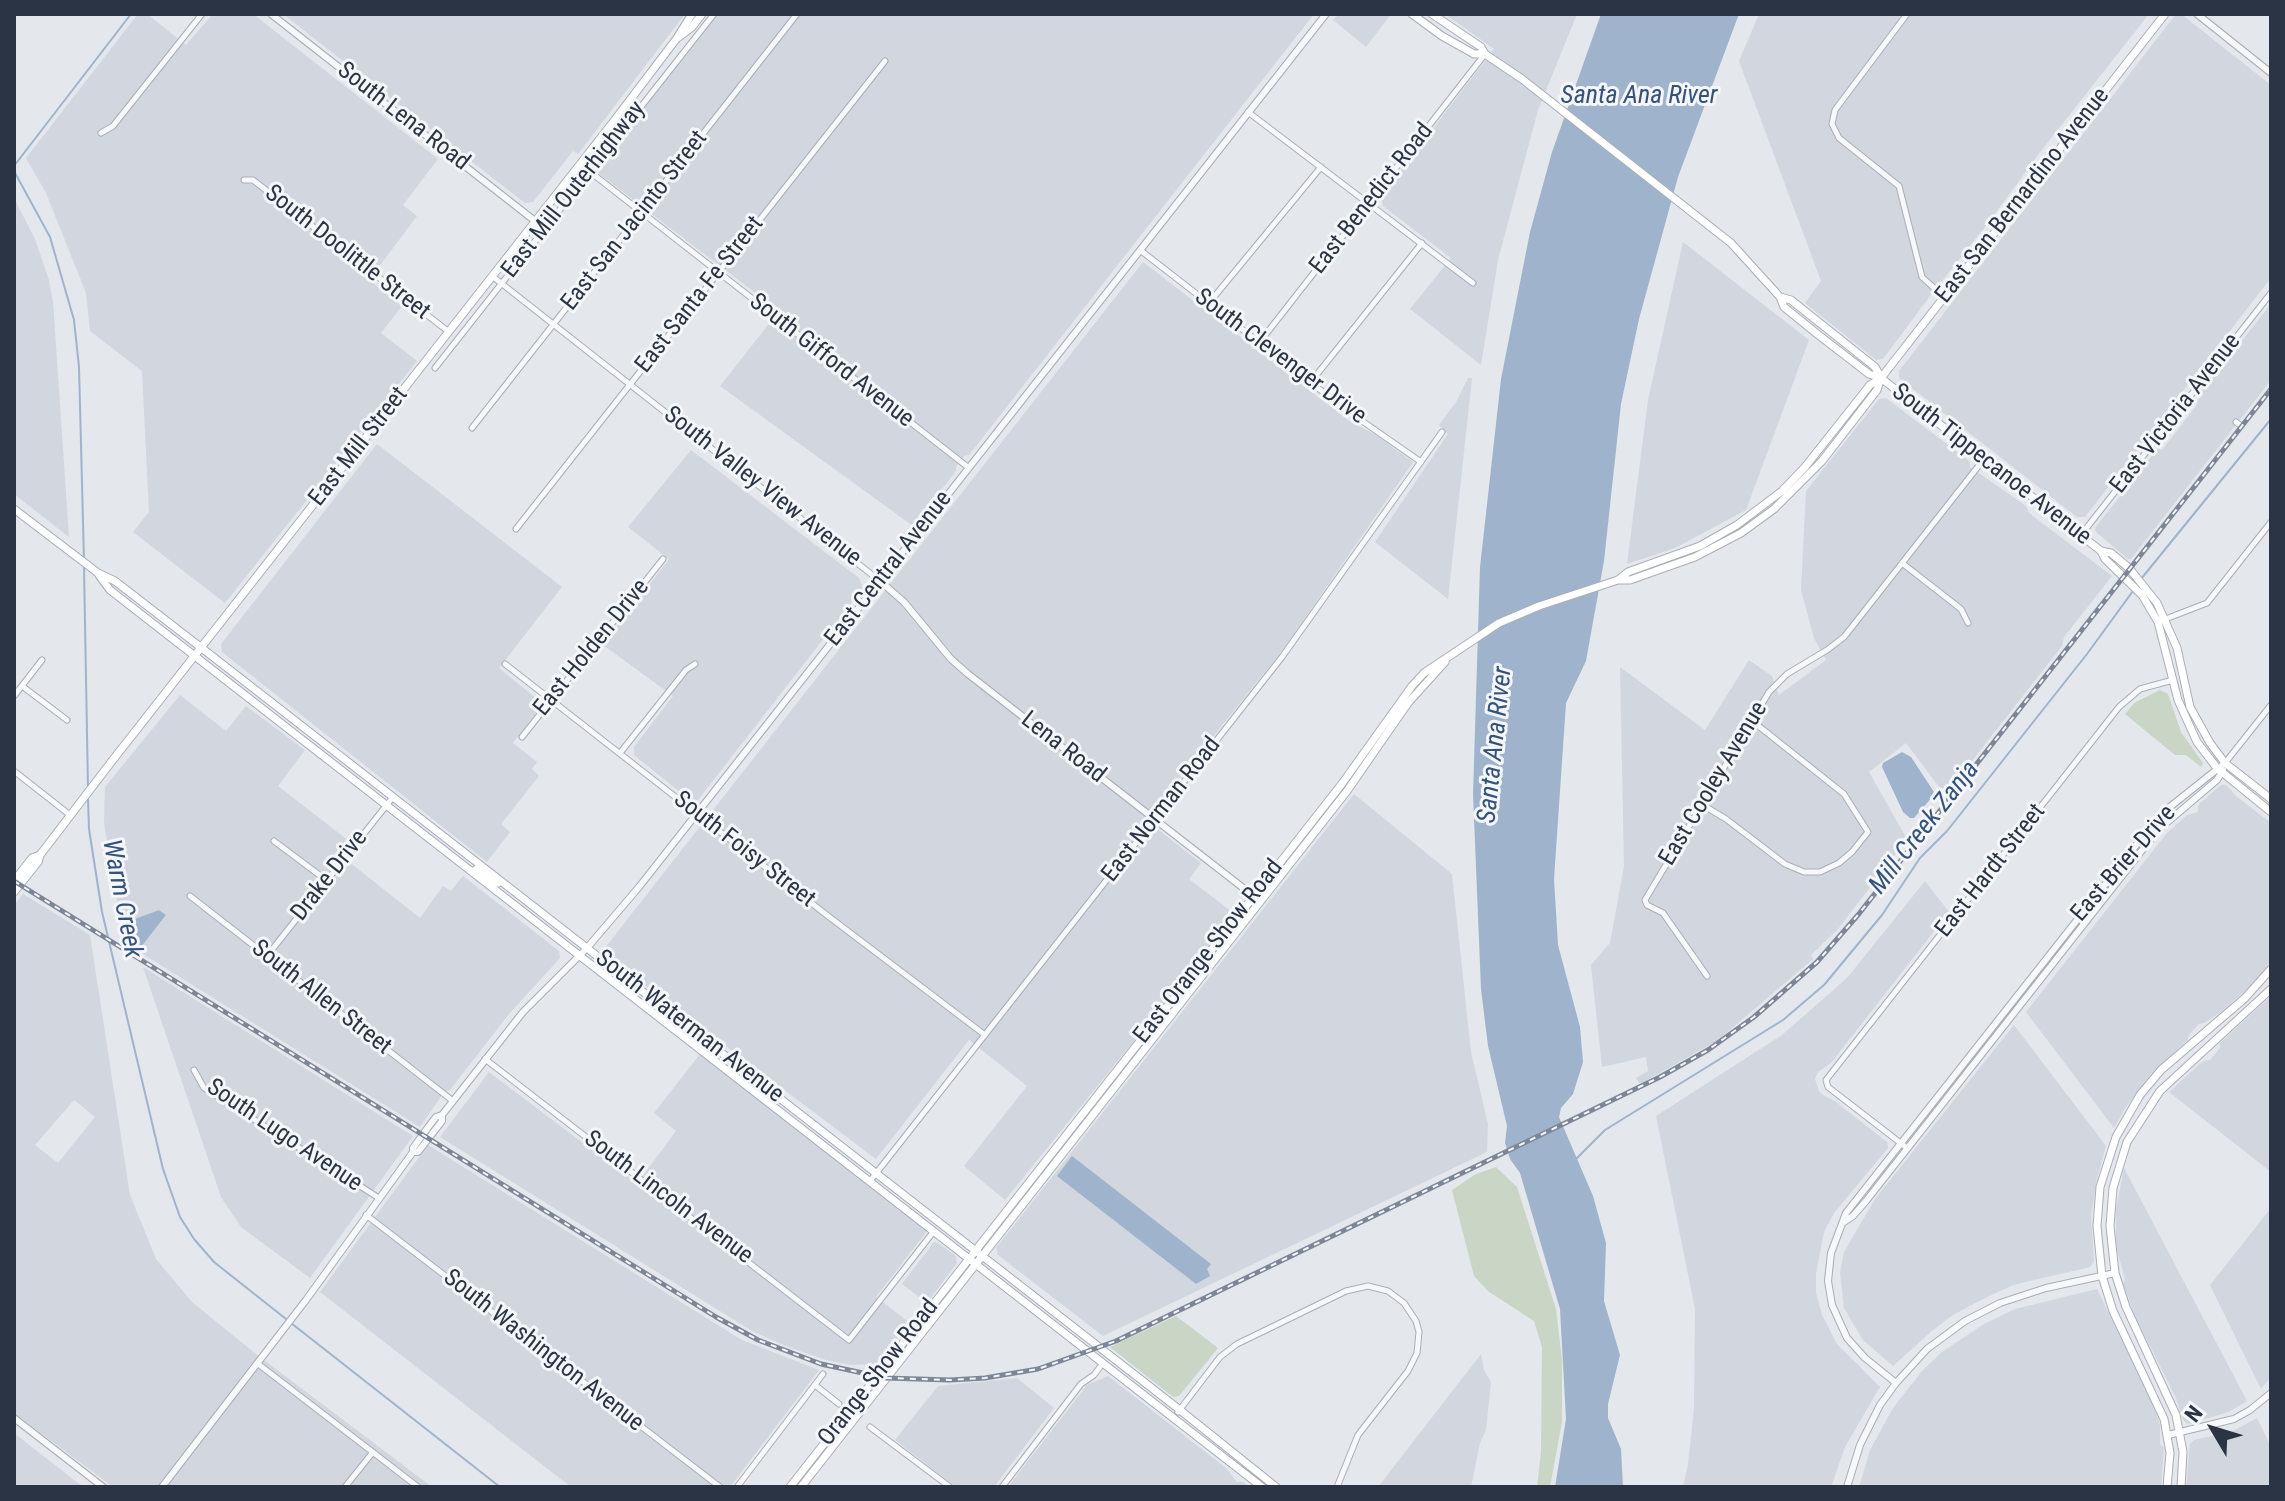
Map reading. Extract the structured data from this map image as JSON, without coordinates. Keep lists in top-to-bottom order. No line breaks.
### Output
{"streets":{"main road":["East San Bernardino Avenue","East Mill Street","South Tippecanoe Avenue","East Orange Show Road","South Waterman Avenue","Orange Show Road"],"street":["South Lena Road","East Mill Outerhighway","East Benedict Road","East San Jacinto Street","South Doolittle Street","East Santa Fe Street","South Clevenger Drive","South Gifford Avenue","East Victoria Avenue","South Valley View Avenue","East Central Avenue","East Holden Drive","Lena Road","East Cooley Avenue","East Norman Road","South Foisy Street","East Brier Drive","East Hardt Street","Drake Drive","South Allen Street","South Lugo Avenue","South Lincoln Avenue","South Washington Avenue"]},"crossings":[["South Lena Road","East Mill Street"],["East Mill Outerhighway","South Gifford Avenue"],["East Mill Outerhighway","South Valley View Avenue"],["East San Bernardino Avenue","South Tippecanoe Avenue"],["East San Bernardino Avenue","East Orange Show Road"],["East Benedict Road","South Clevenger Drive"],["East Benedict Road","South Tippecanoe Avenue"],["East San Jacinto Street","South Gifford Avenue"],["East San Jacinto Street","South Valley View Avenue"],["South Doolittle Street","East Mill Street"],["East Santa Fe Street","South Gifford Avenue"],["East Santa Fe Street","South Valley View Avenue"],["South Clevenger Drive","East Central Avenue"],["South Clevenger Drive","East Norman Road"],["South Gifford Avenue","East Mill Street"],["South Gifford Avenue","East Central Avenue"],["East Victoria Avenue","South Tippecanoe Avenue"],["East Mill Street","South Valley View Avenue"],["East Mill Street","South Waterman Avenue"],["South Tippecanoe Avenue","East Cooley Avenue"],["South Tippecanoe Avenue","East Brier Drive"],["South Tippecanoe Avenue","East Hardt Street"],["South Tippecanoe Avenue","East Orange Show Road"],["South Valley View Avenue","East Central Avenue"],["South Valley View Avenue","Lena Road"],["East Central Avenue","Lena Road"],["East Central Avenue","South Foisy Street"],["East Central Avenue","South Allen Street"],["East Central Avenue","South Waterman Avenue"],["East Central Avenue","South Lugo Avenue"],["East Central Avenue","South Lincoln Avenue"],["East Central Avenue","South Washington Avenue"],["East Holden Drive","South Foisy Street"],["Lena Road","East Norman Road"],["Lena Road","East Orange Show Road"],["East Norman Road","South Foisy Street"],["East Norman Road","South Waterman Avenue"],["East Brier Drive","East Hardt Street"],["Drake Drive","South Allen Street"],["Drake Drive","South Waterman Avenue"],["East Orange Show Road","South Waterman Avenue"],["East Orange Show Road","Orange Show Road"],["South Waterman Avenue","South Lincoln Avenue"],["South Waterman Avenue","Orange Show Road"]],"water":["Santa Ana River","Mill Creek Zanja","Warm Creek"],"north":"top left"}
